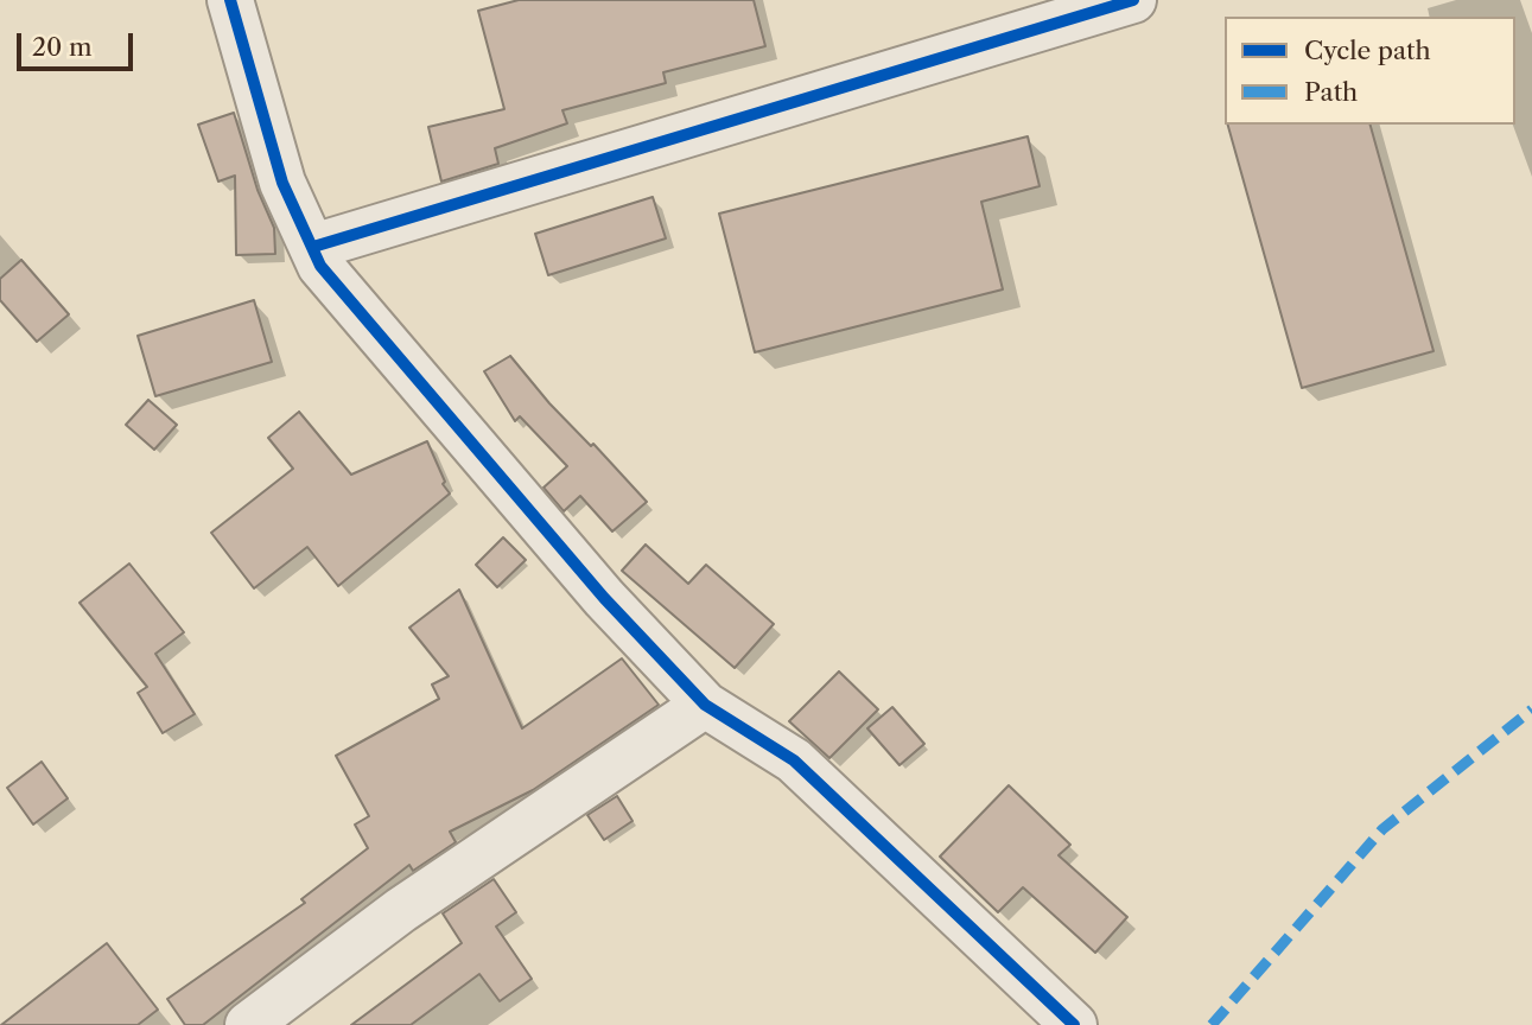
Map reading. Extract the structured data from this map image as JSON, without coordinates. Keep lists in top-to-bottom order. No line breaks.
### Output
{"legend":["Cycle path","Path"],"scale_bar":"20 m"}
